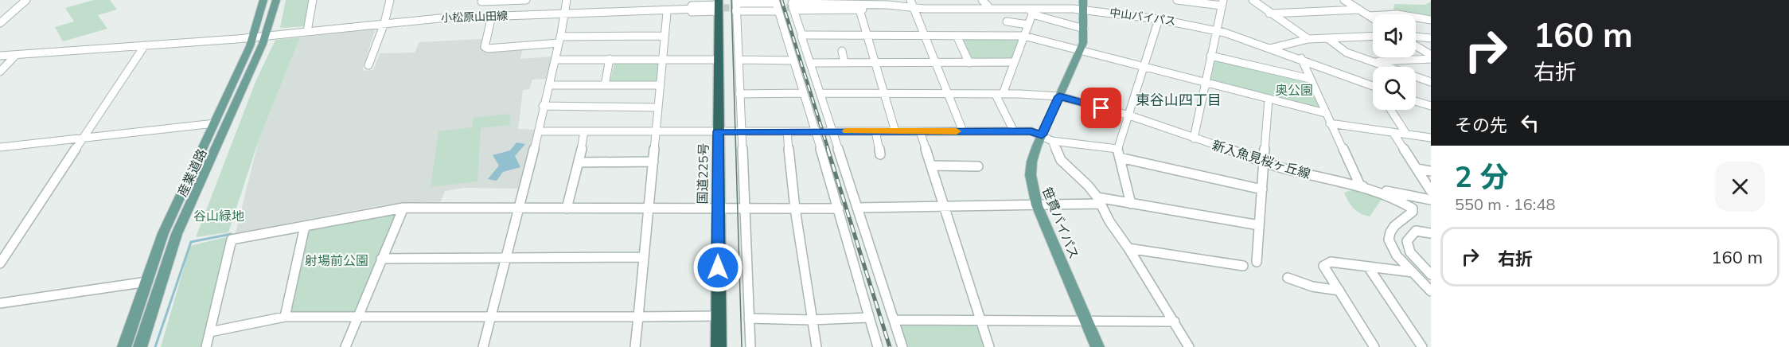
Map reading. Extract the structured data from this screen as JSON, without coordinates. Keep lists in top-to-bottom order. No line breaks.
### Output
{"streets":{"highway":["国道225号"],"main road":["産業道路","笹貫バイパス"],"street":["小松原山田線","中山バイパス","新入魚見桜ヶ丘線"]},"crossings":[["小松原山田線","産業道路"],["中山バイパス","笹貫バイパス"],["新入魚見桜ヶ丘線","笹貫バイパス"]],"districts":["東谷山四丁目"],"parks":["奥公園","谷山緑地","射場前公園"],"page":{"turn":["160 m","右折"],"then":"その先","heading":["2 分","550 m · 16:48"],"list":[{"name":"右折","value":"160 m"}]}}
